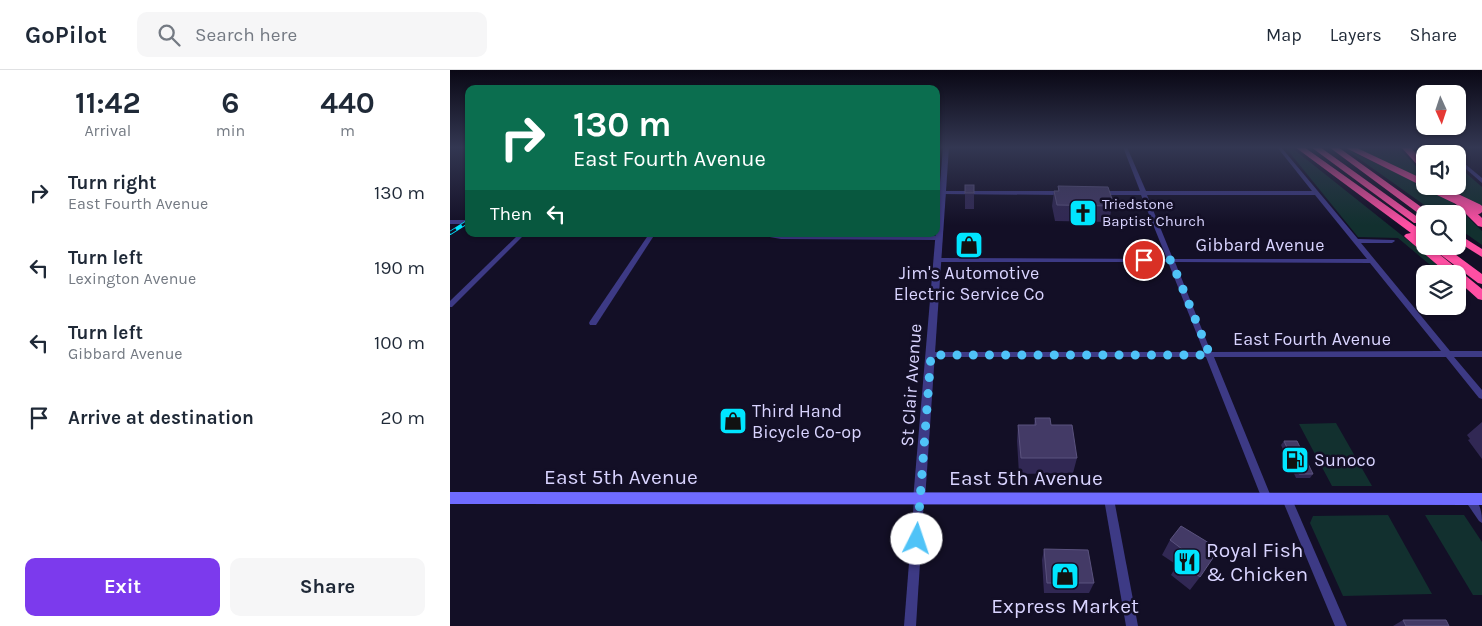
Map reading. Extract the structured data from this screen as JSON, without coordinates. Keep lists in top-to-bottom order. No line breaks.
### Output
{"streets":{"main road":["East 5th Avenue"],"street":["Gibbard Avenue","East Fourth Avenue","St Clair Avenue"]},"crossings":[["Gibbard Avenue","St Clair Avenue"],["East Fourth Avenue","St Clair Avenue"],["St Clair Avenue","East 5th Avenue"]],"places":{"church":["Triedstone Baptist Church"],"shop":["Jim's Automotive Electric Service Co","Third Hand Bicycle Co-op","Express Market"],"fuel station":["Sunoco"],"restaurant":["Royal Fish & Chicken"]},"north":"bottom","page":{"header":"GoPilot","search":"Search here","nav":["Map","Layers","Share"],"eta":["11:42","Arrival","6","min","440","m"],"turn":["130 m","East Fourth Avenue"],"list":[{"name":"Turn right","note":"East Fourth Avenue","value":"130 m"},{"name":"Turn left","note":"Lexington Avenue","value":"190 m"},{"name":"Turn left","note":"Gibbard Avenue","value":"100 m"},{"name":"Arrive at destination","value":"20 m"}],"then":"Then","buttons":["Exit","Share"]}}
